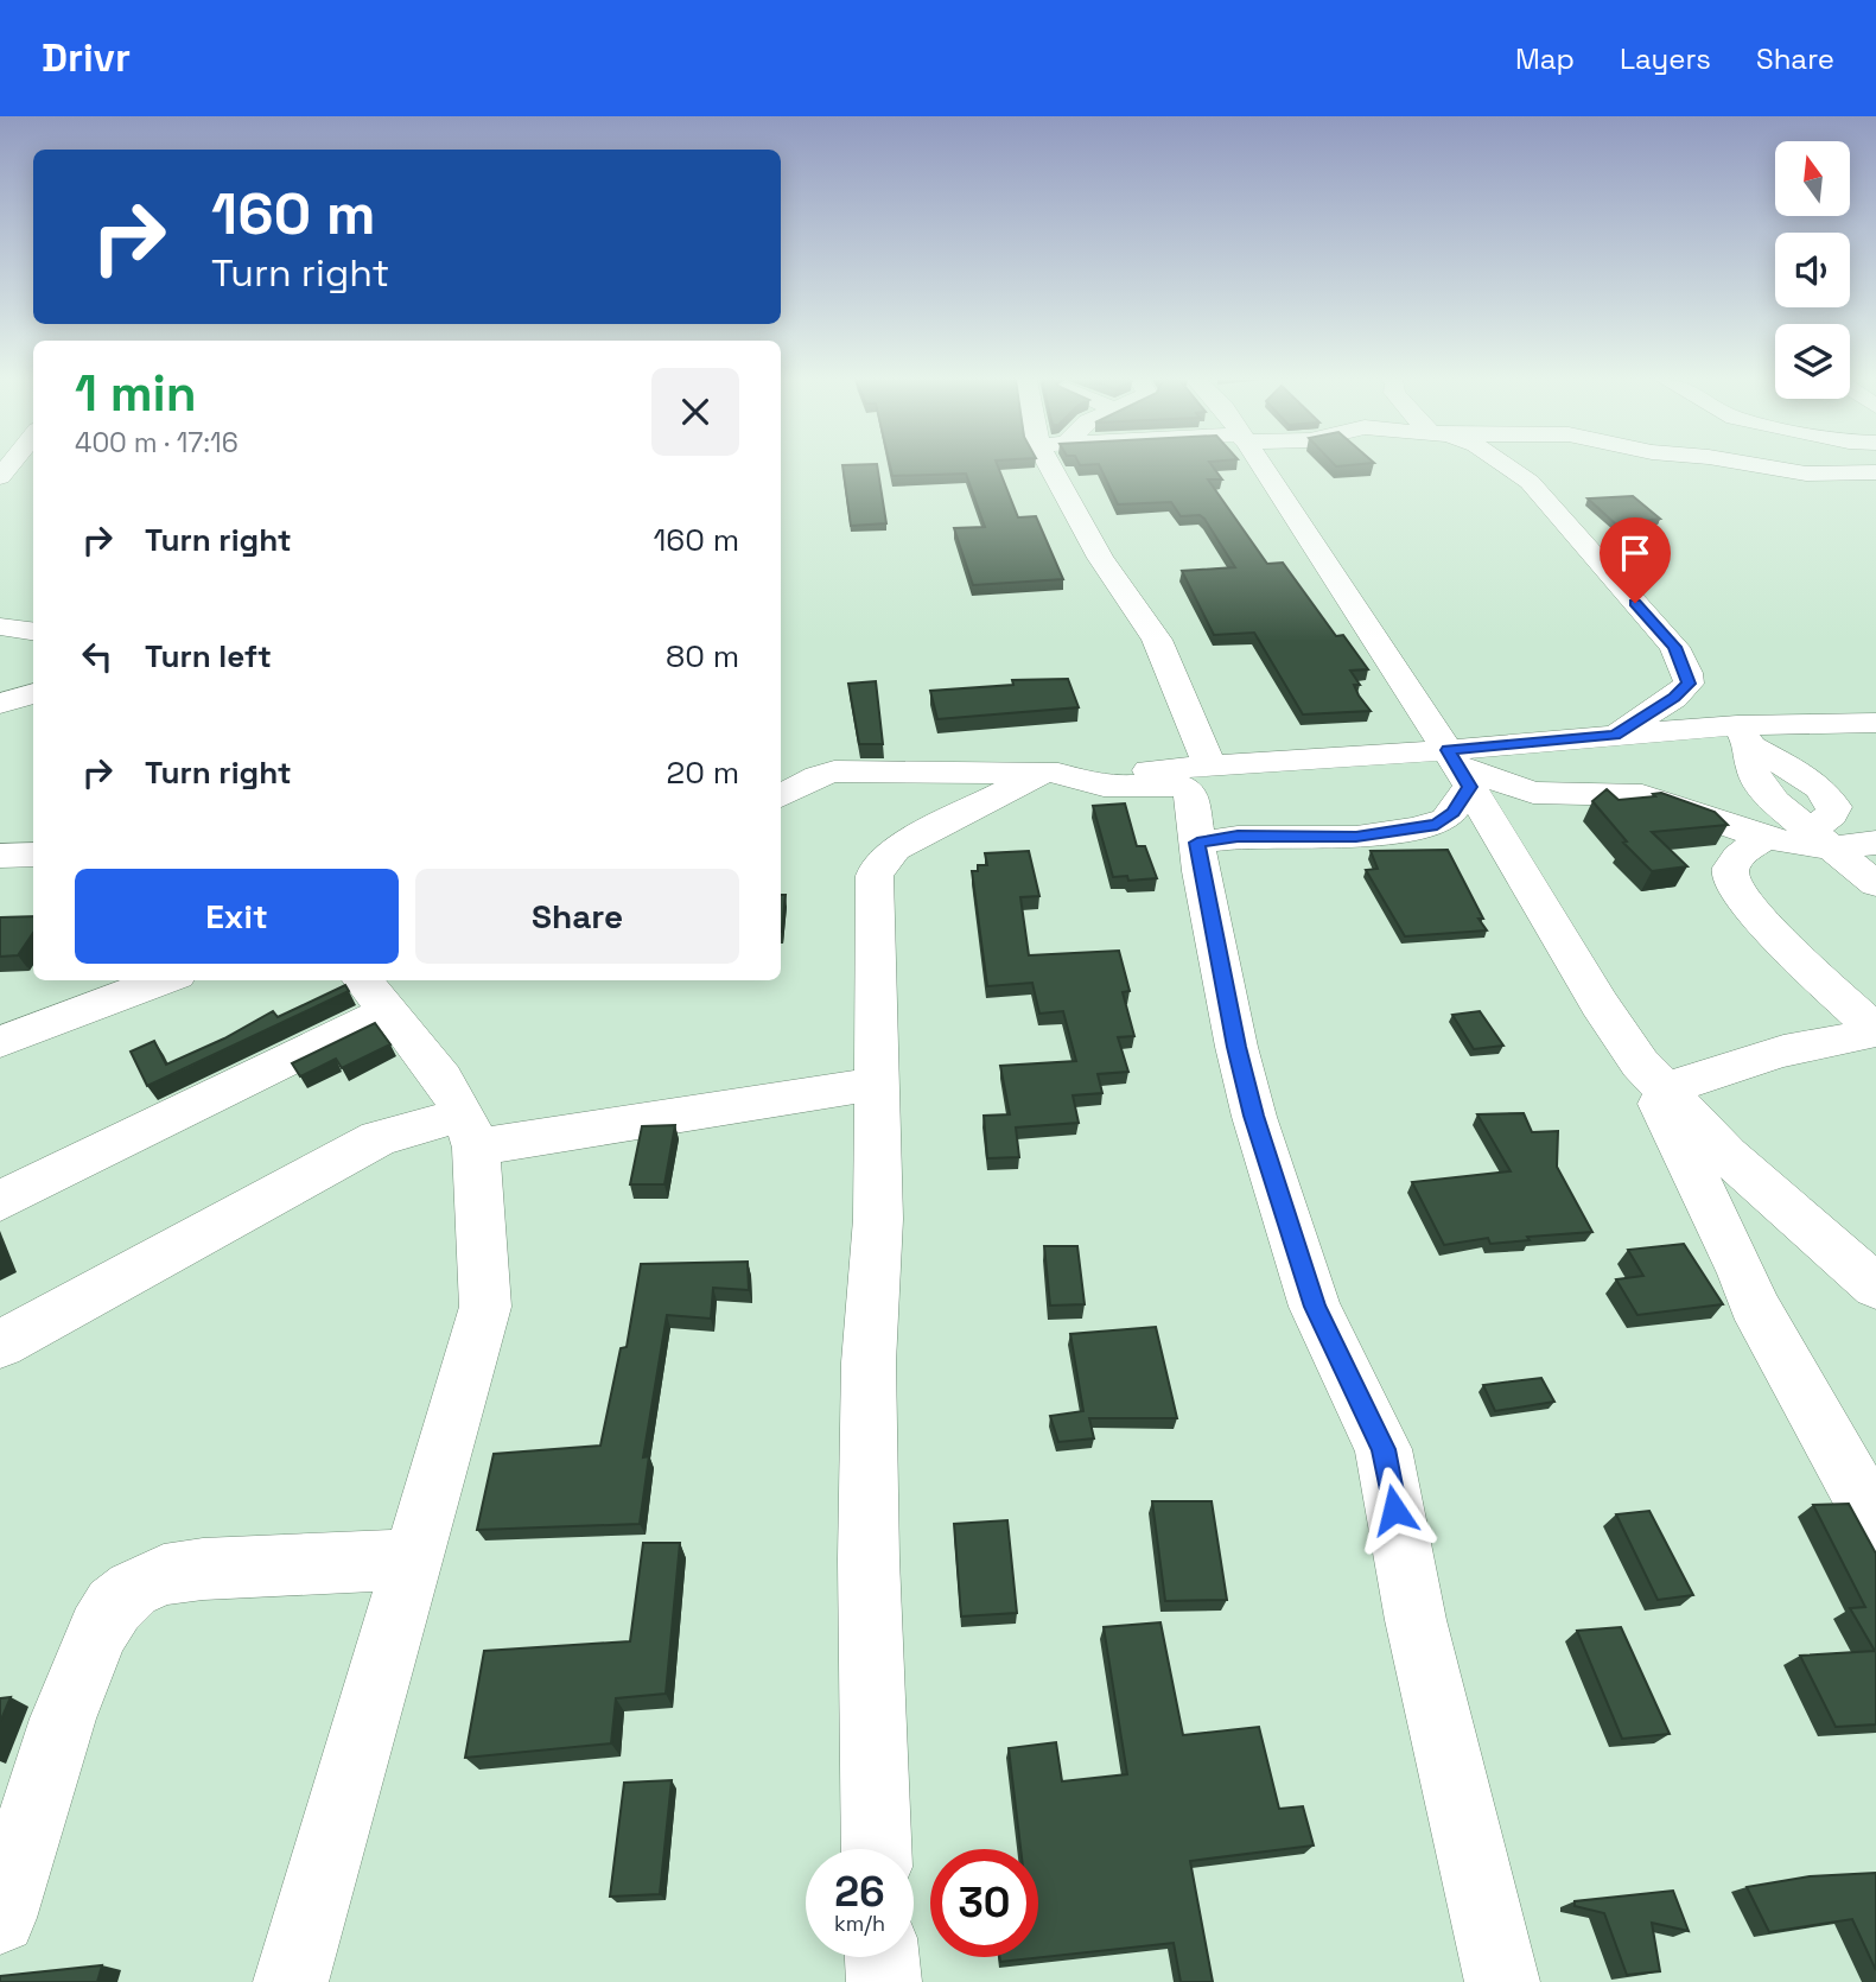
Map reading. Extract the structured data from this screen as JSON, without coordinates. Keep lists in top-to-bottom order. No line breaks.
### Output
{"north":"top","page":{"header":"Drivr","nav":["Map","Layers","Share"],"turn":["160 m","Turn right"],"heading":["1 min","400 m · 17:16"],"list":[{"name":"Turn right","value":"160 m"},{"name":"Turn left","value":"80 m"},{"name":"Turn right","value":"20 m"}],"buttons":["Exit","Share"],"speed":"26 km/h","limit":"30"}}
